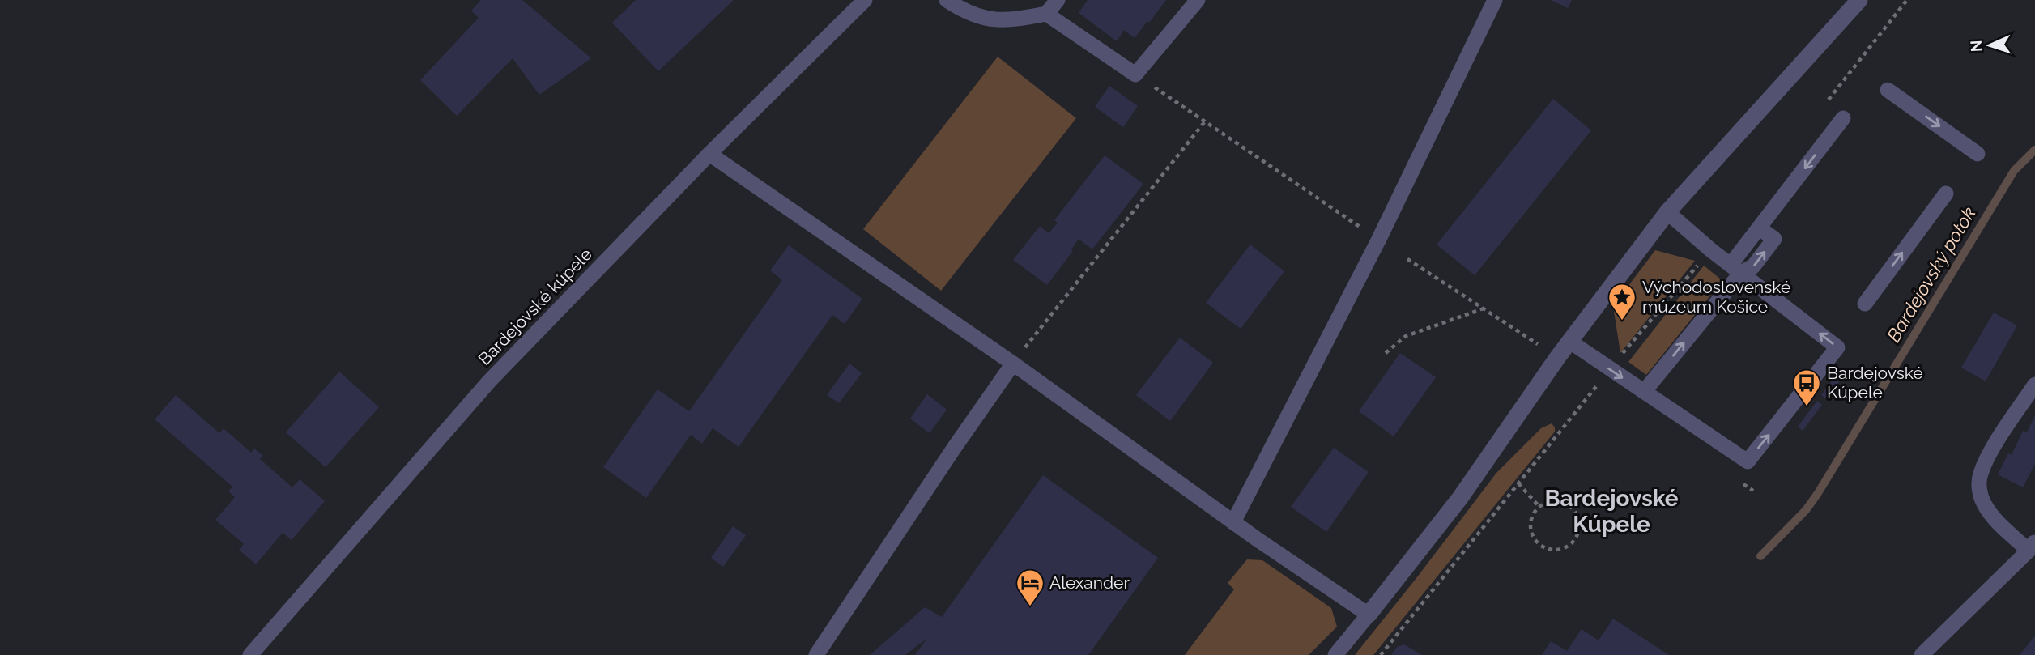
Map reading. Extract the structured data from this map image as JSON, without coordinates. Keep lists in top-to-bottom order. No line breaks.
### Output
{"streets":{"lane":["Bardejovské kúpele"]},"districts":["Bardejovské Kúpele"],"water":["Bardejovský potok"],"places":{"place":["Východoslovenské múzeum Košice"],"bus stop":["Bardejovské Kúpele"],"hotel":["Alexander"]},"north":"left"}
